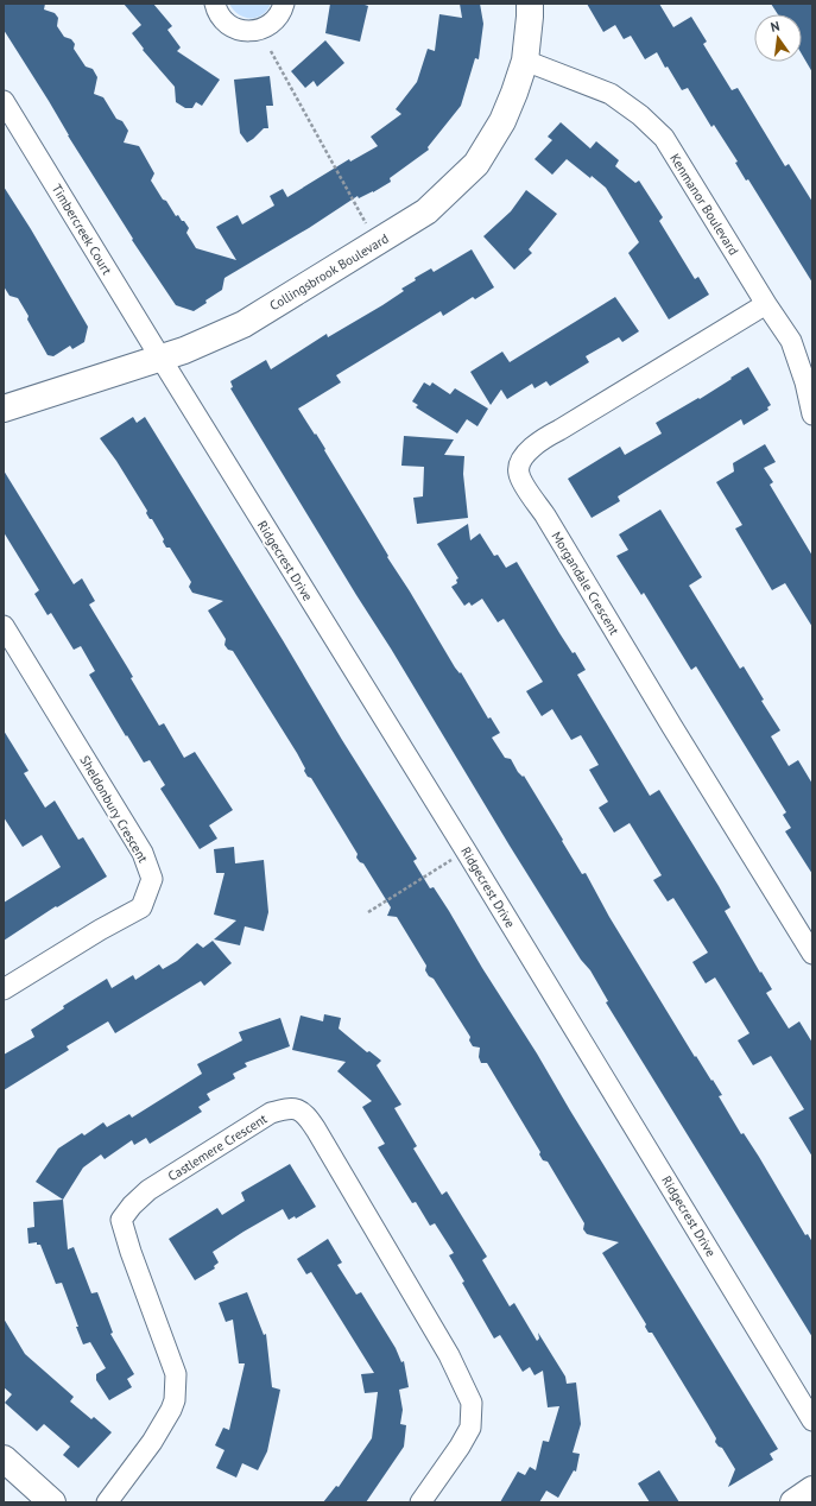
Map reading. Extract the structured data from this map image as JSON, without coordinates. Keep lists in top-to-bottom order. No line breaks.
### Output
{"streets":{"street":["Kenmanor Boulevard","Timbercreek Court","Collingsbrook Boulevard","Ridgecrest Drive","Morgandale Crescent","Sheldonbury Crescent","Castlemere Crescent"]},"crossings":[["Kenmanor Boulevard","Collingsbrook Boulevard"],["Kenmanor Boulevard","Morgandale Crescent"],["Timbercreek Court","Collingsbrook Boulevard"],["Timbercreek Court","Ridgecrest Drive"],["Collingsbrook Boulevard","Ridgecrest Drive"]],"north":"top"}
